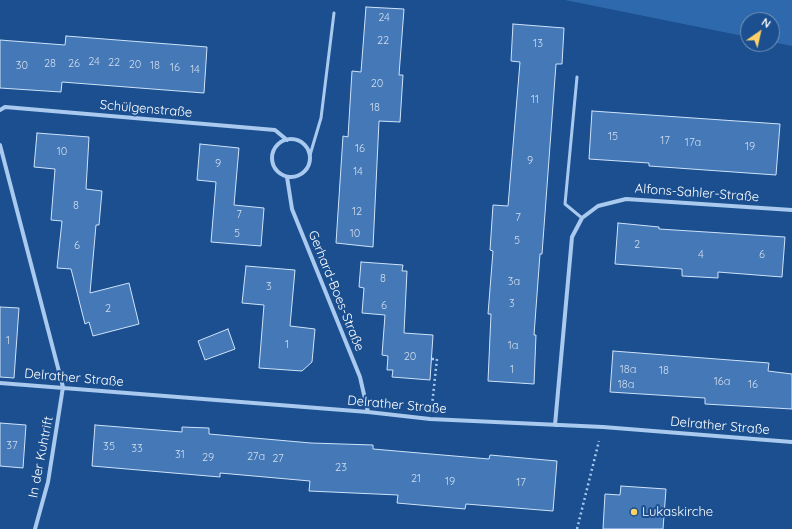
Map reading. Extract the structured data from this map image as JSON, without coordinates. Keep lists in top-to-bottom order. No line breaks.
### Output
{"streets":{"street":["Schülgenstraße","Alfons-Sahler-Straße","Gerhard-Boes-Straße","Delrather Straße","In der Kuhtrift"]},"crossings":[["Schülgenstraße","Gerhard-Boes-Straße"],["Alfons-Sahler-Straße","Delrather Straße"],["Gerhard-Boes-Straße","Delrather Straße"],["Delrather Straße","In der Kuhtrift"]],"places":["Lukaskirche"],"house_numbers":["24","22","13","24","22","28","26","20","30","18","16","14","20","11","18","15","17","17a","19","16","10","9","9","14","8","12","7","7","5","10","5","2","6","4","6","8","3a","3","3","6","2","1","1","1a","20","1","18a","18","16a","18a","16","37","35","33","31","27a","29","27","23","21","19","17"],"north":"top right"}
